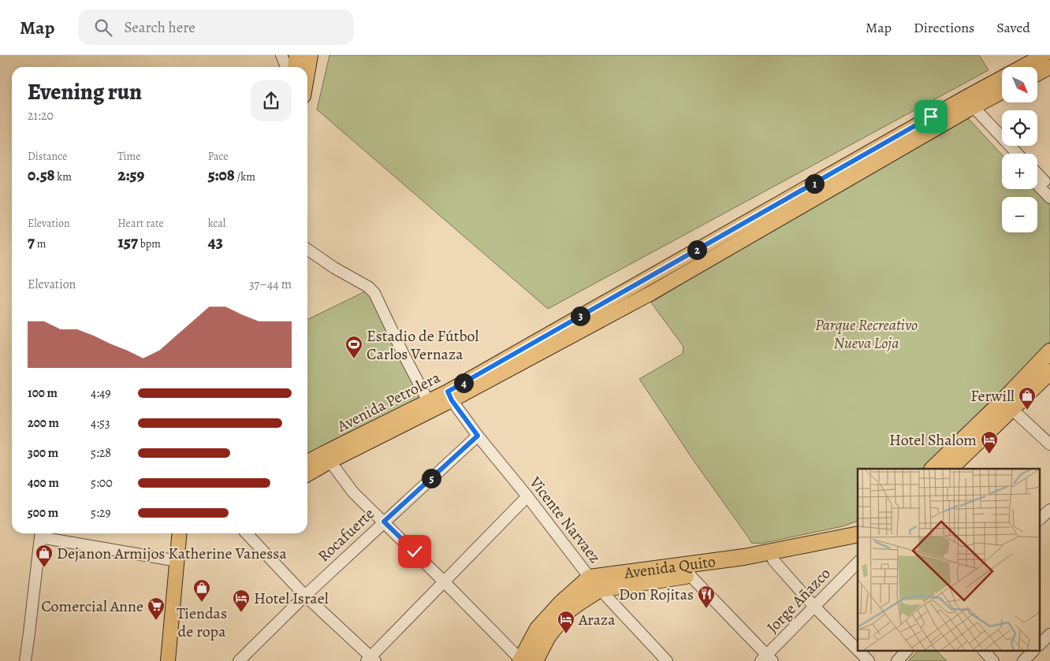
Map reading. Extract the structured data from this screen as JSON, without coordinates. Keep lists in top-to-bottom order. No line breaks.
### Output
{"streets":{"highway":["Avenida Quito"],"main road":["Avenida Petrolera"],"street":["Vicente Narvaez","Rocafuerte","Jorge Añazco"]},"crossings":[["Avenida Petrolera","Vicente Narvaez"],["Vicente Narvaez","Rocafuerte"],["Vicente Narvaez","Avenida Quito"]],"parks":["Parque Recreativo Nueva Loja"],"places":{"sports":["Estadio de Fútbol Carlos Vernaza"],"shop":["Ferwill","Dejanon Armijos Katherine Vanessa","Tiendas de ropa"],"hotel":["Hotel Shalom","Hotel Israel","Araza"],"restaurant":["Don Rojitas"],"supermarket":["Comercial Anne"]},"north":"bottom right","page":{"header":"Map","search":"Search here","nav":["Map","Directions","Saved"],"map_buttons":["+","−"],"heading":["Evening run","21:20"],"stats":[["Distance","0.58 km"],["Time","2:59"],["Pace","5:08 /km"],["Elevation","7 m"],["Heart rate","157 bpm"],["kcal","43"]],"pins":["1","2","3","4","5"],"chart":["Elevation","37–44 m"],"list":[{"name":"100 m","note":"4:49"},{"name":"200 m","note":"4:53"},{"name":"300 m","note":"5:28"},{"name":"400 m","note":"5:00"},{"name":"500 m","note":"5:29"}]}}
